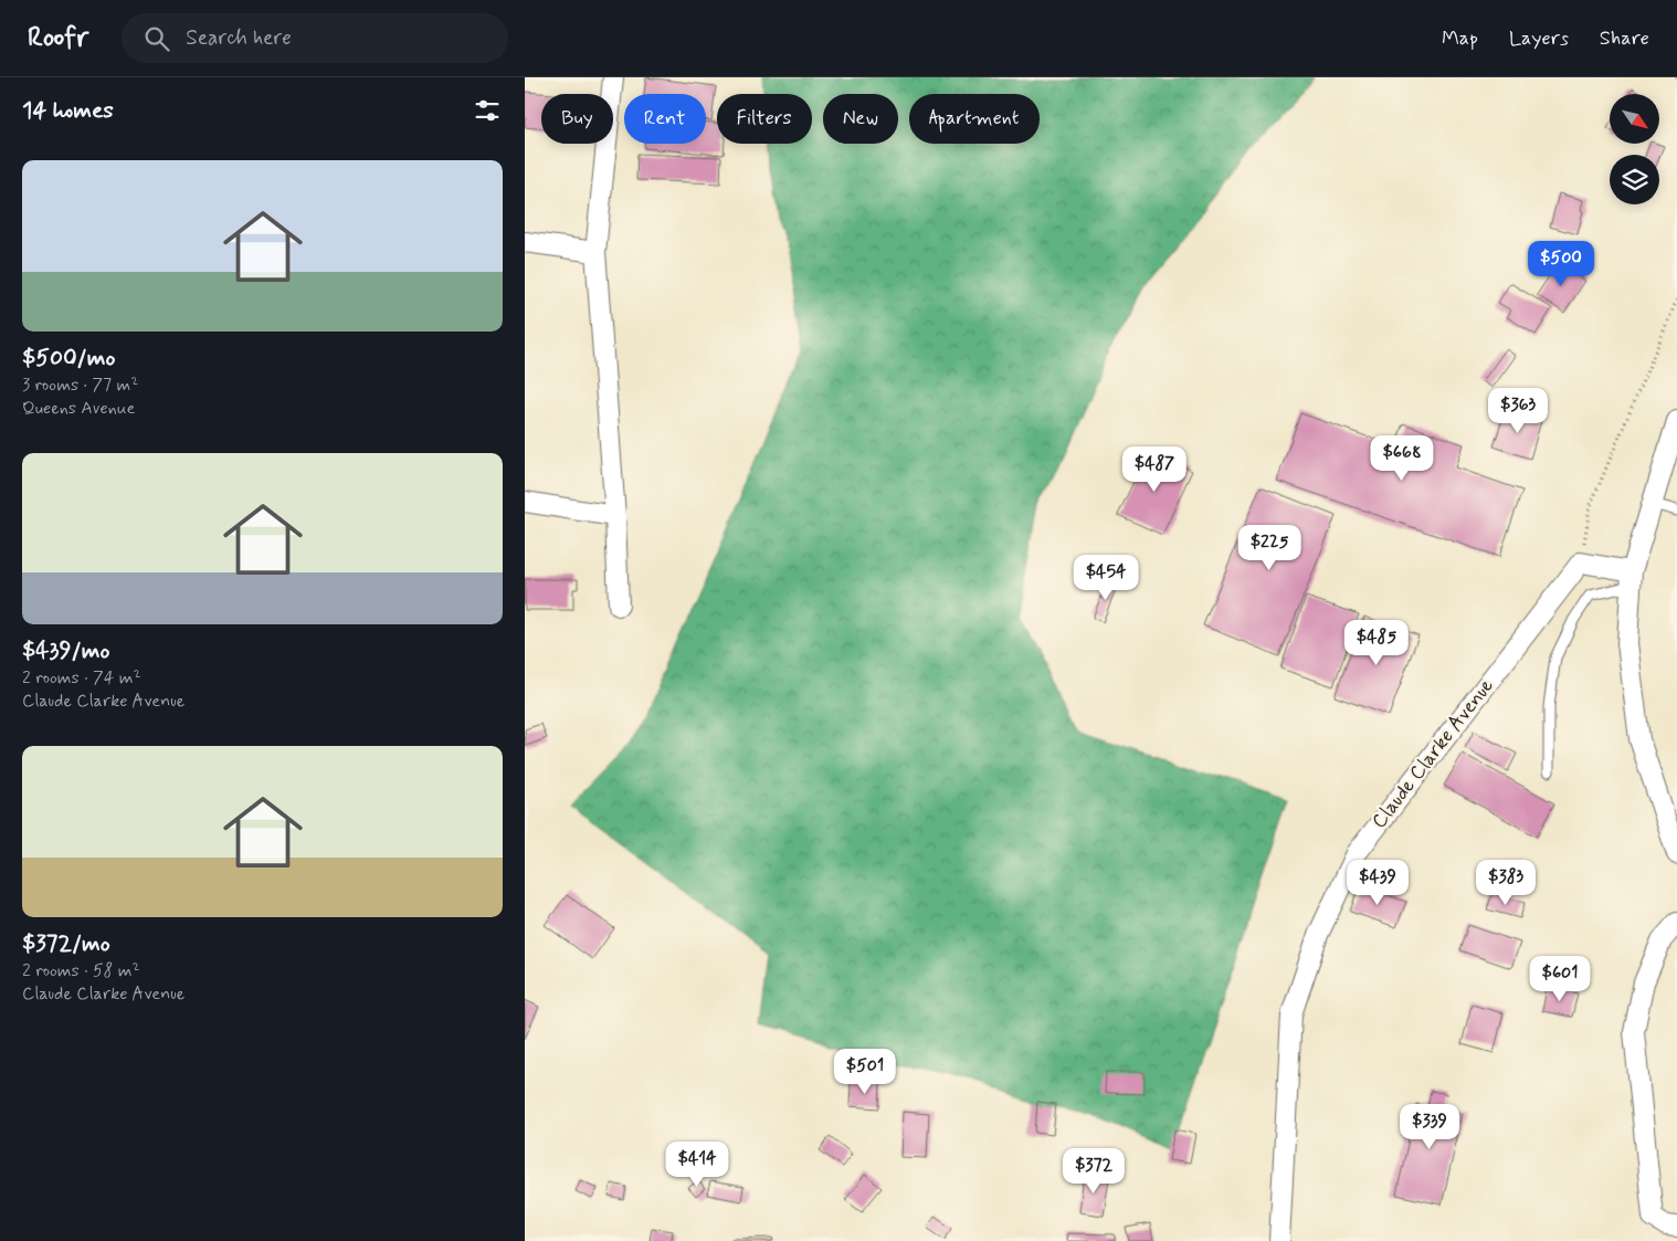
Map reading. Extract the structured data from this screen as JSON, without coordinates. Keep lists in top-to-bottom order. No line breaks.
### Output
{"streets":{"street":["Claude Clarke Avenue"]},"north":"bottom right","page":{"header":"Roofr","search":"Search here","nav":["Map","Layers","Share"],"heading":"14 homes","chip":["Buy","Rent","Filters","New","Apartment"],"list":[{"name":"$500/mo","note":"3 rooms · 77 m² · Queens Avenue"},{"name":"$439/mo","note":"2 rooms · 74 m² · Claude Clarke Avenue"},{"name":"$372/mo","note":"2 rooms · 58 m² · Claude Clarke Avenue"}],"price":["$500","$363","$668","$487","$225","$454","$485","$439","$383","$601","$501","$339","$414","$372"]}}
